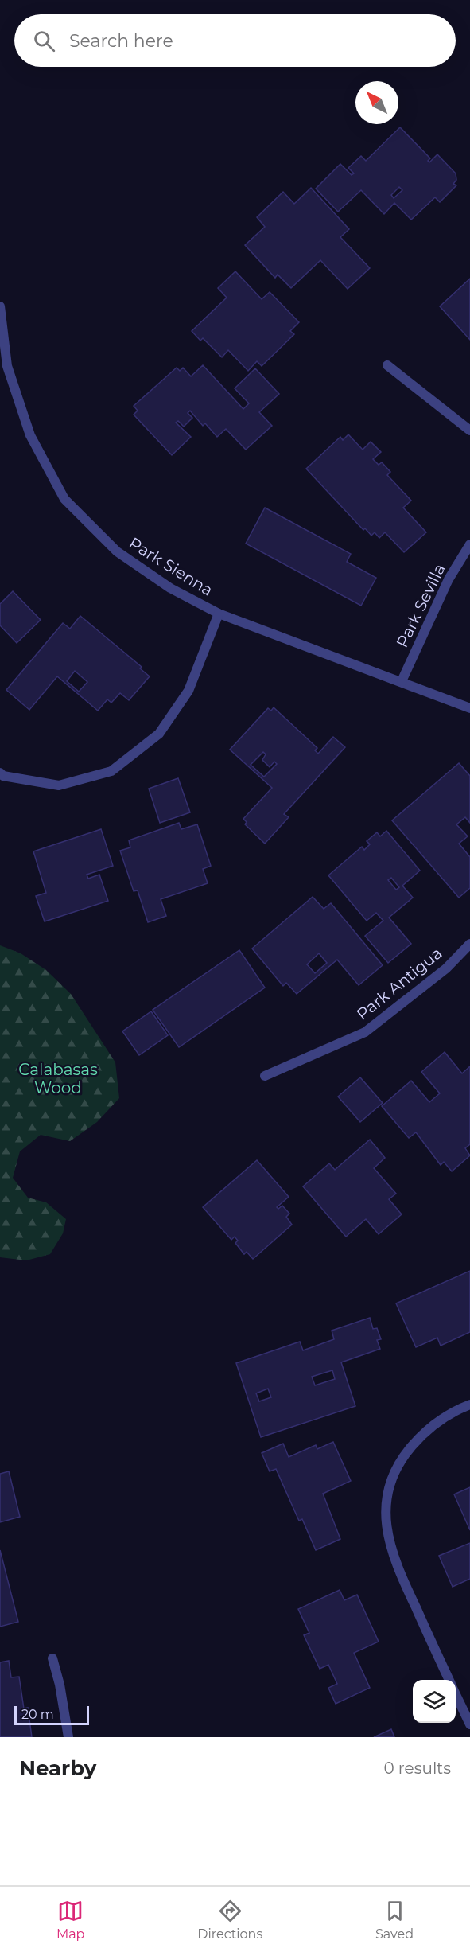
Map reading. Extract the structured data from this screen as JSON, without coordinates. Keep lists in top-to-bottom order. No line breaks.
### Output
{"streets":{"street":["Park Sienna","Park Sevilla","Park Antigua"]},"crossings":[["Park Sienna","Park Sevilla"]],"parks":["Calabasas Wood"],"scale_bar":"20 m","north":"top left","page":{"search":"Search here","scale":"20 m","heading":["Nearby","0 results"],"nav":["Map","Directions","Saved"]}}
